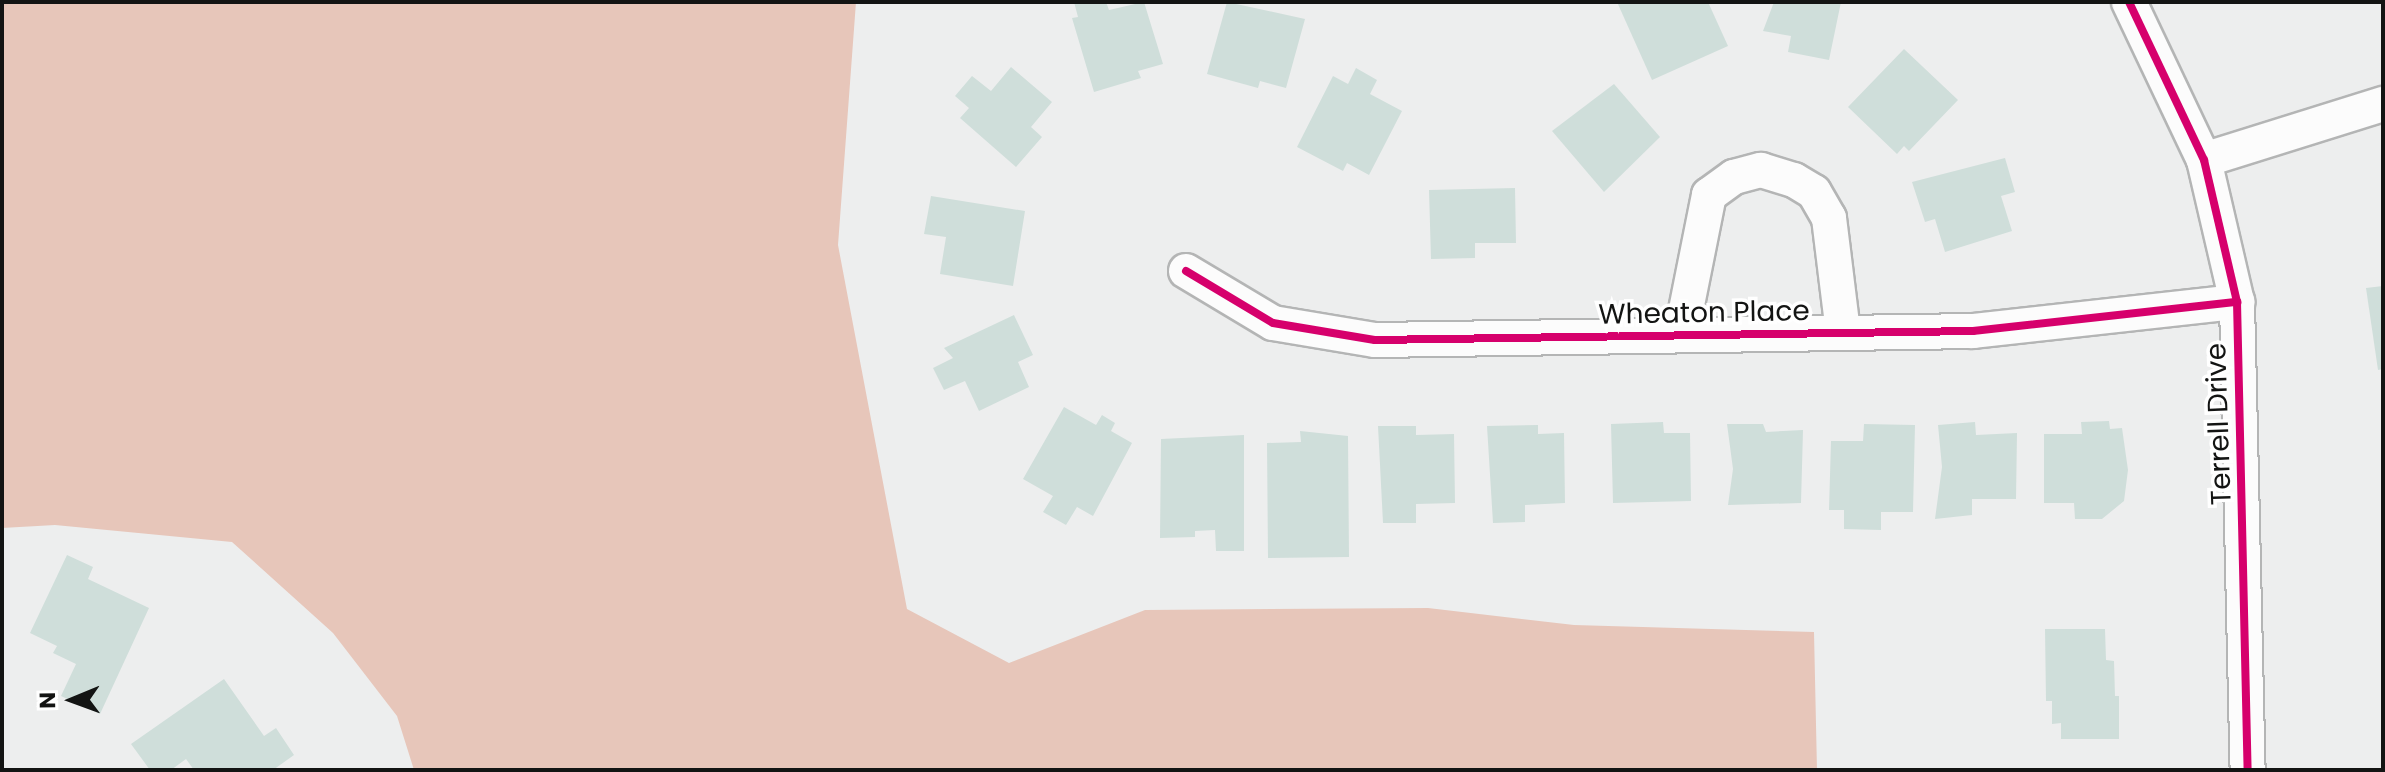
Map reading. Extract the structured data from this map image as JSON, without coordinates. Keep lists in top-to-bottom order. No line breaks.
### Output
{"streets":{"street":["Wheaton Place","Terrell Drive"]},"crossings":[["Wheaton Place","Terrell Drive"]],"north":"left"}
